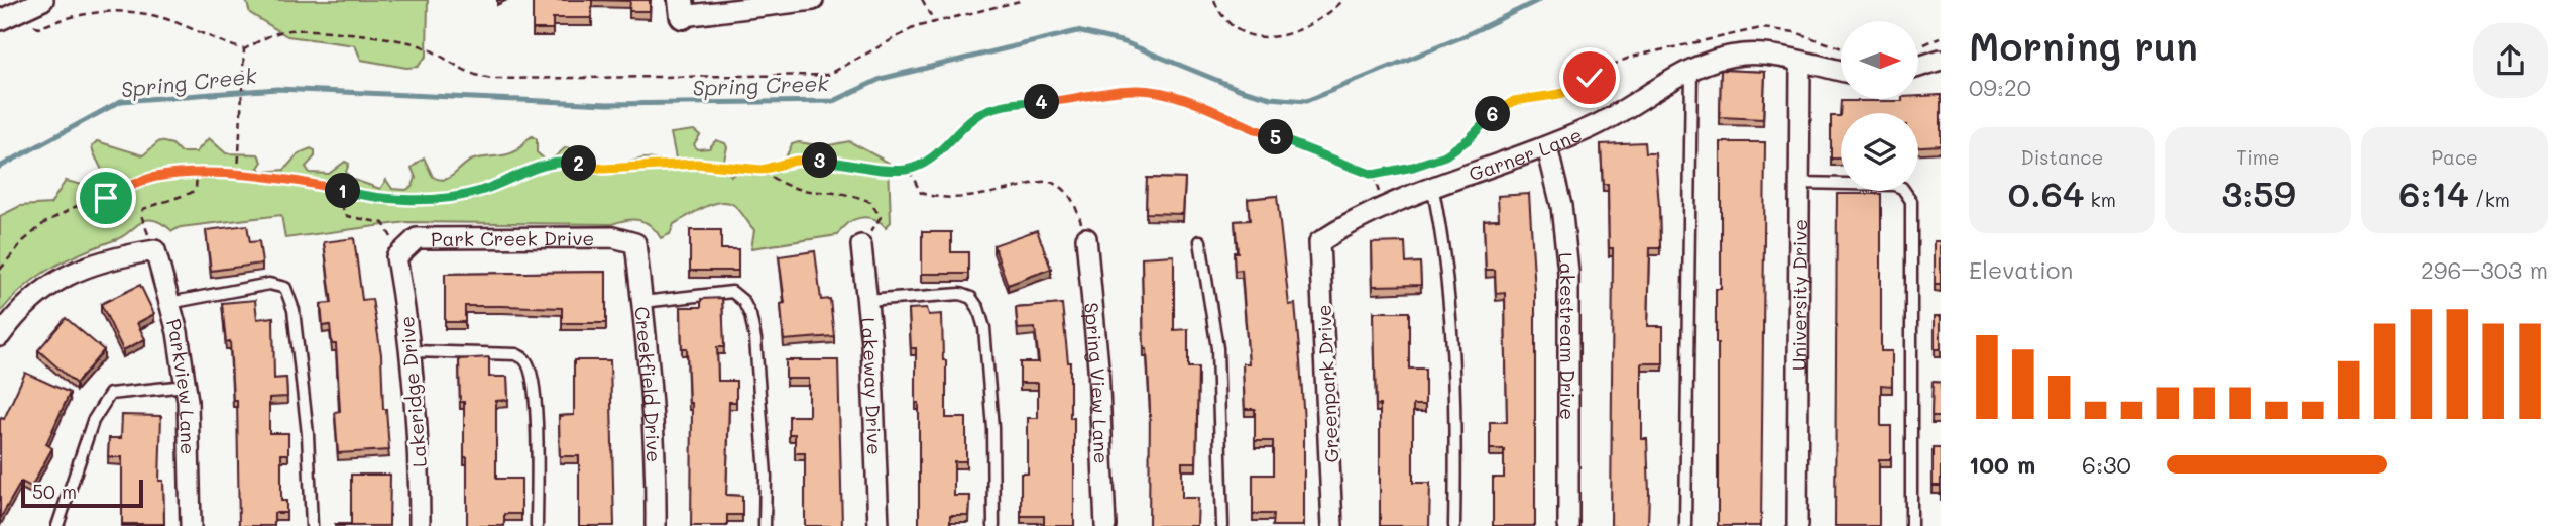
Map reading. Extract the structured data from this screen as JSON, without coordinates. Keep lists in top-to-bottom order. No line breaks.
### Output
{"streets":{"street":["Garner Lane","Park Creek Drive","University Drive","Lakestream Drive","Spring View Lane","Greenpark Drive","Creekfield Drive","Lakeway Drive","Parkview Lane","Lakeridge Drive"]},"crossings":[["Garner Lane","University Drive"],["Garner Lane","Lakestream Drive"],["Garner Lane","Greenpark Drive"],["Park Creek Drive","Creekfield Drive"],["Park Creek Drive","Lakeridge Drive"]],"water":["Spring Creek"],"scale_bar":"50 m","north":"right","page":{"heading":["Morning run","09:20"],"pins":["4","6","5","3","2","1"],"stats":[["Distance","0.64 km"],["Time","3:59"],["Pace","6:14 /km"]],"chart":["Elevation","296–303 m"],"list":[{"name":"100 m","note":"6:30"}],"scale":"50 m"}}
